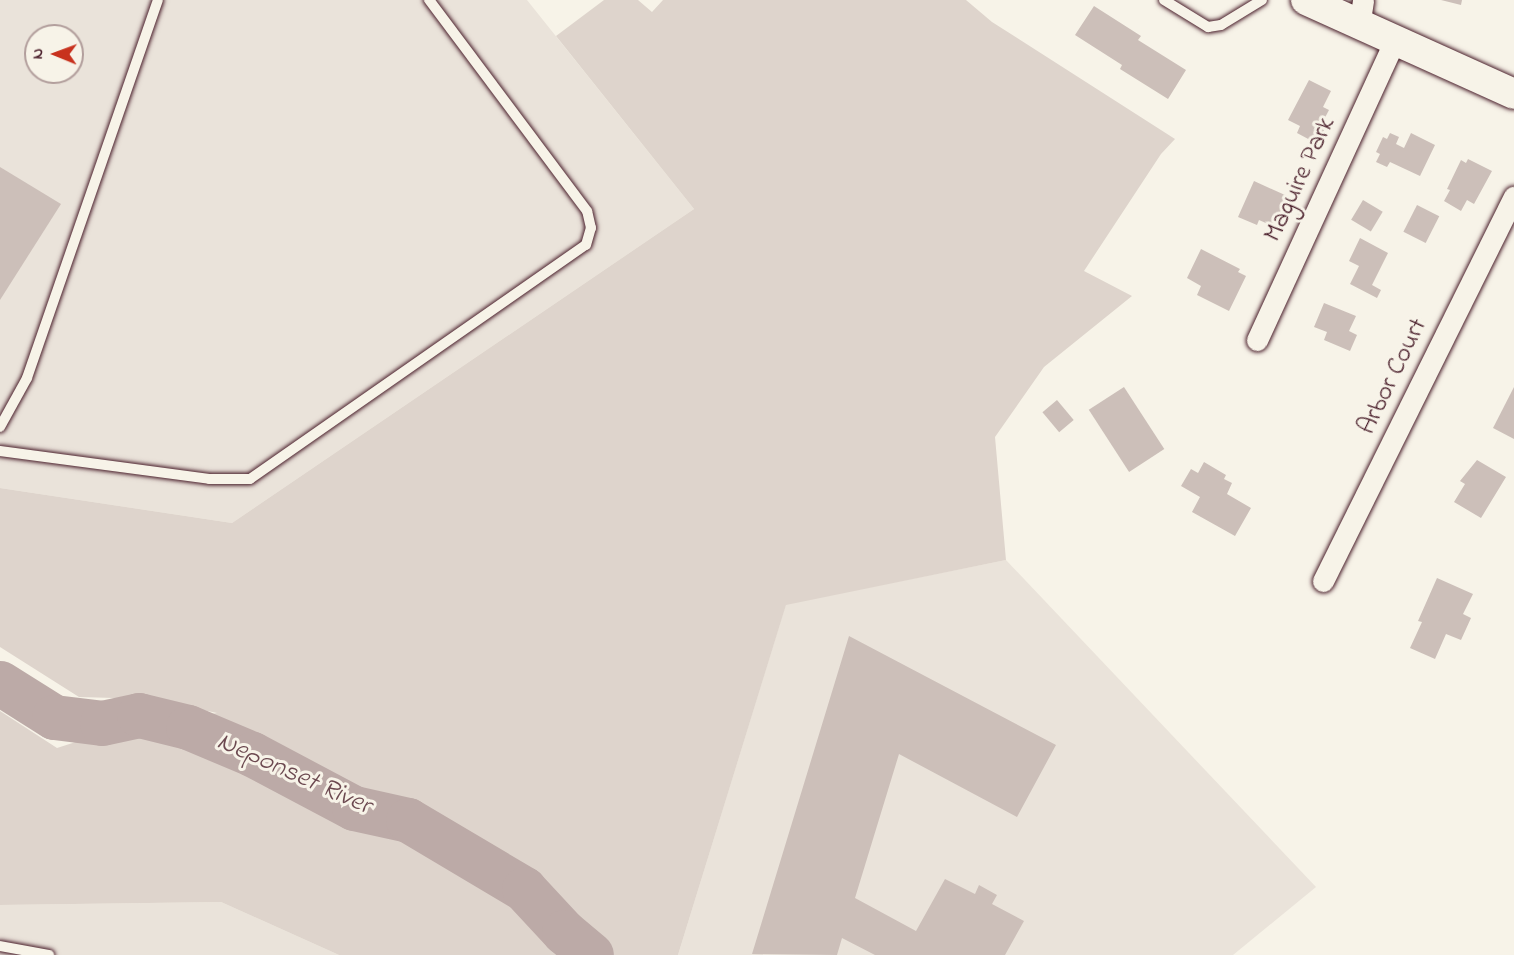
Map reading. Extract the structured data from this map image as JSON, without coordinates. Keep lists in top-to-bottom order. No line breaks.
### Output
{"streets":{"street":["Maguire Park","Arbor Court"]},"water":["Neponset River"],"north":"left"}
